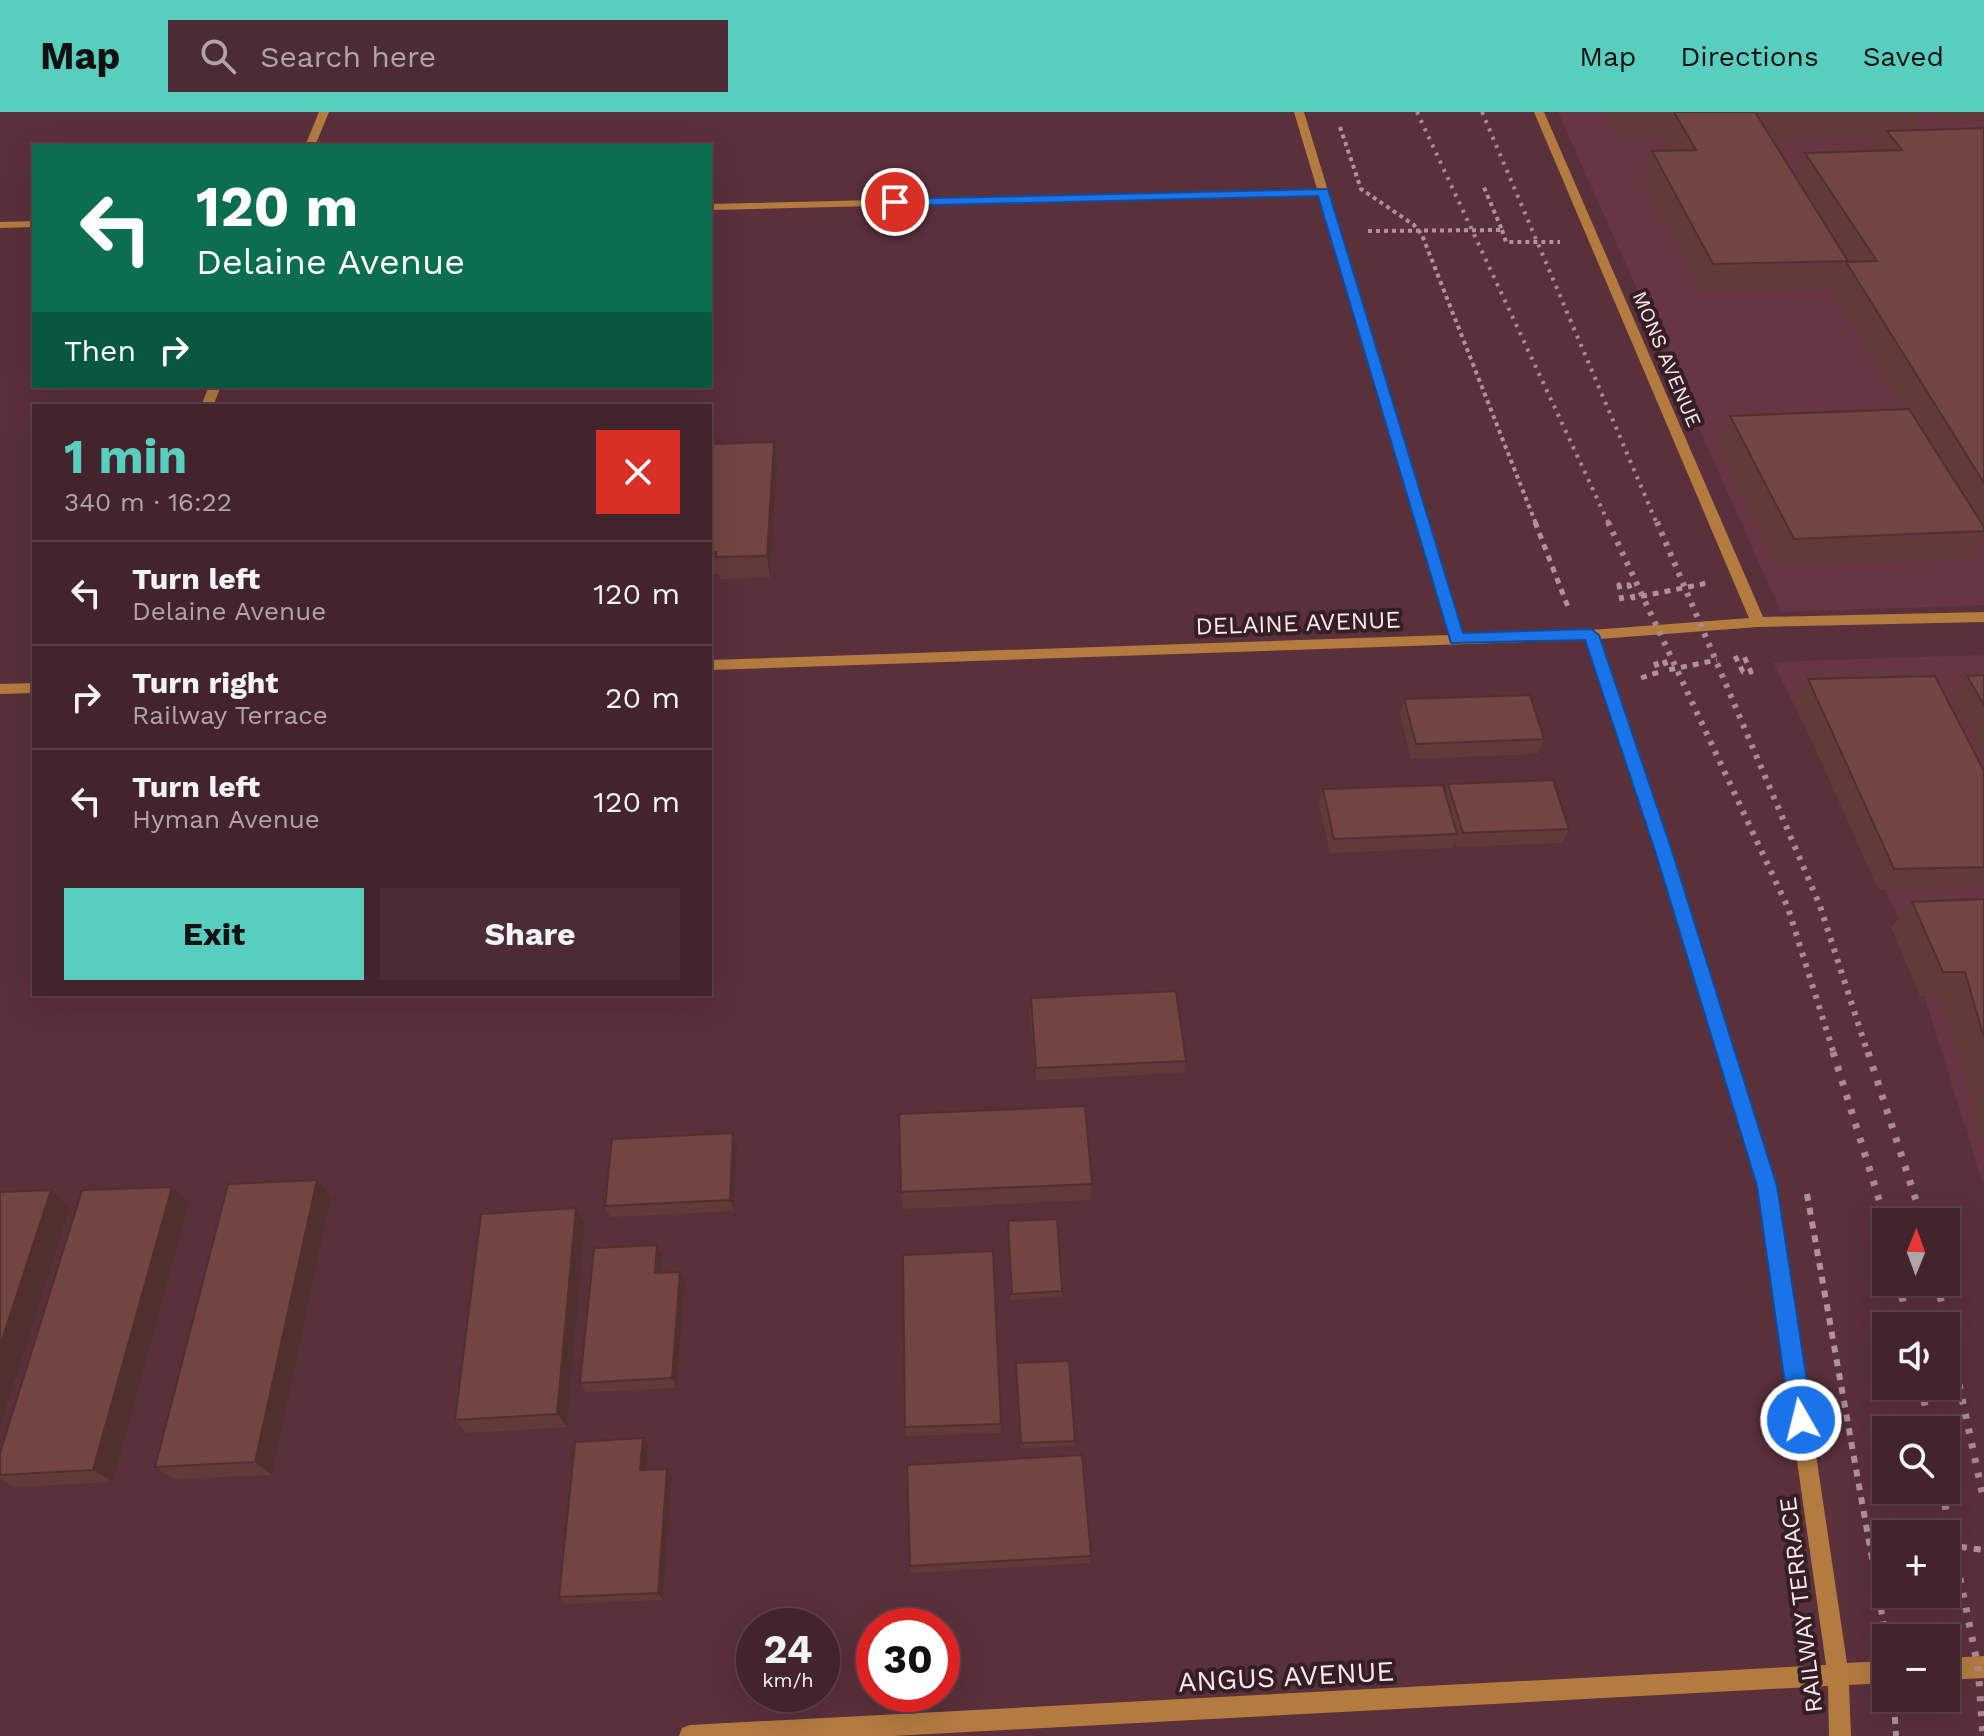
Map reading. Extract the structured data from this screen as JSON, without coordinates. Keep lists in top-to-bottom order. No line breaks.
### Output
{"streets":{"street":["MONS AVENUE","DELAINE AVENUE","RAILWAY TERRACE","ANGUS AVENUE"]},"crossings":[["MONS AVENUE","DELAINE AVENUE"],["DELAINE AVENUE","RAILWAY TERRACE"],["RAILWAY TERRACE","ANGUS AVENUE"]],"north":"top","page":{"header":"Map","search":"Search here","nav":["Map","Directions","Saved"],"turn":["120 m","Delaine Avenue"],"then":"Then","heading":["1 min","340 m · 16:22"],"list":[{"name":"Turn left","note":"Delaine Avenue","value":"120 m"},{"name":"Turn right","note":"Railway Terrace","value":"20 m"},{"name":"Turn left","note":"Hyman Avenue","value":"120 m"}],"buttons":["Exit","Share"],"map_buttons":["+","−"],"speed":"24 km/h","limit":"30"}}
